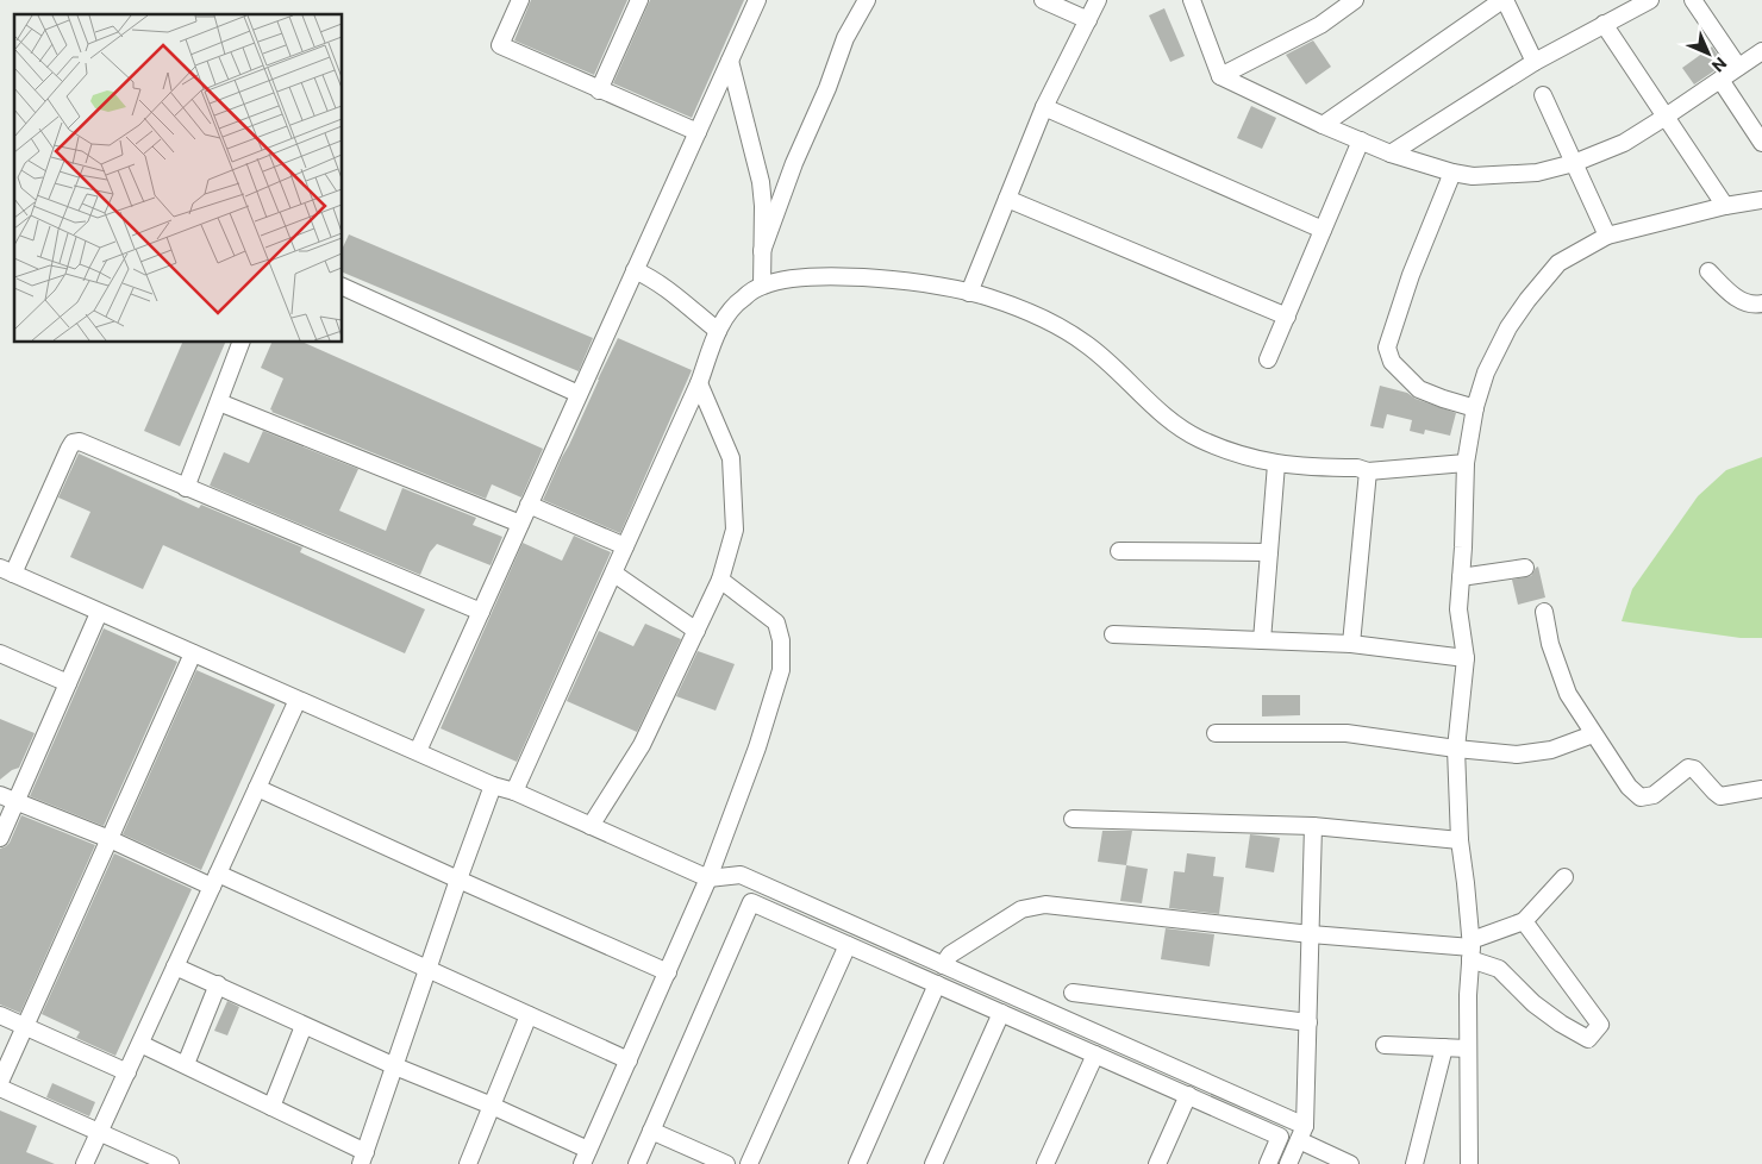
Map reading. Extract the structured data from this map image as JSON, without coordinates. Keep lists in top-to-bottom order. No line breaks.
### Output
{"north":"bottom right"}
